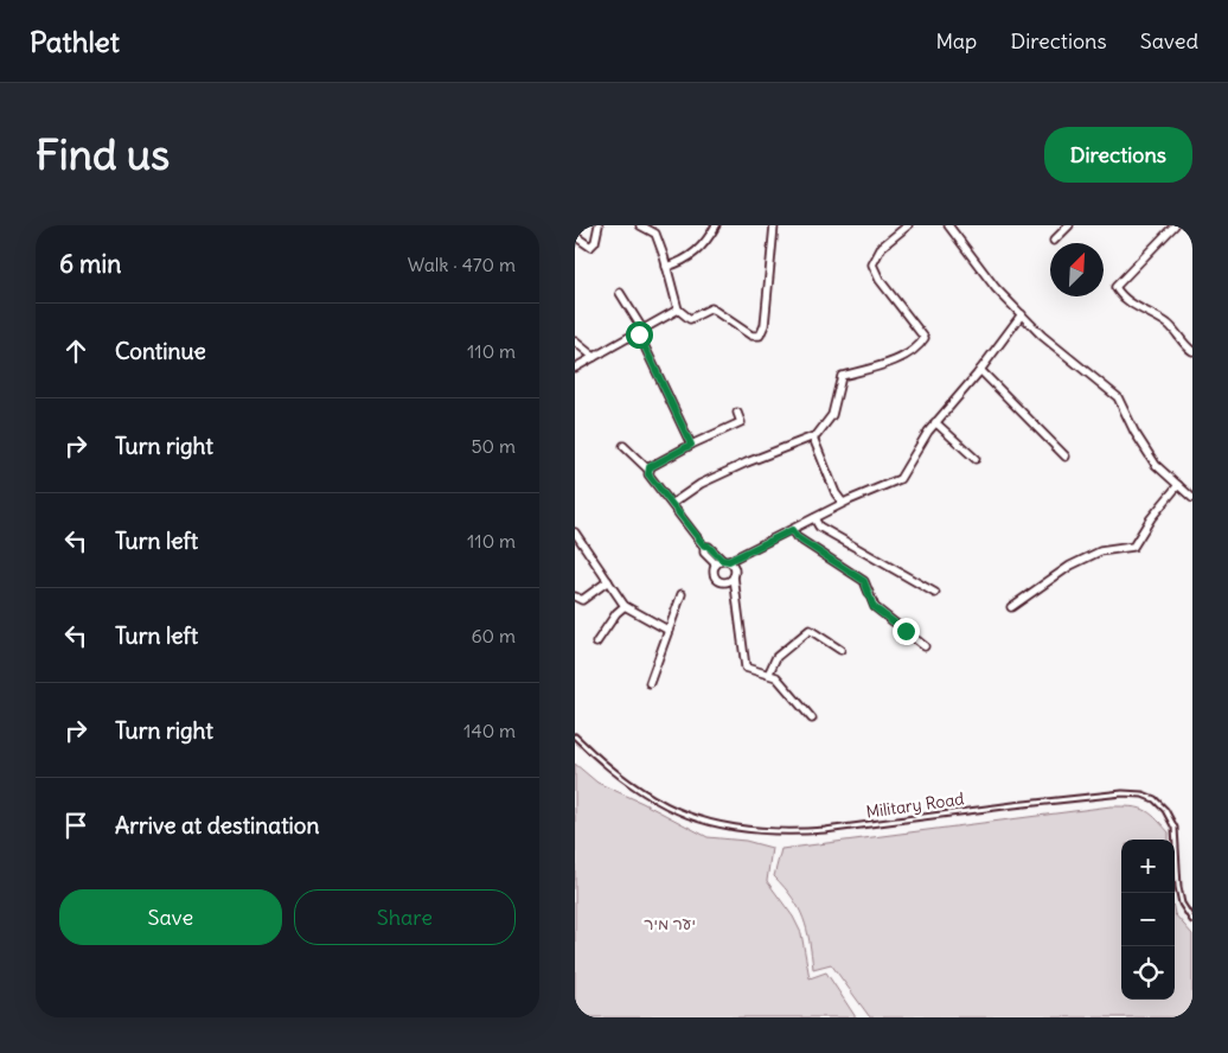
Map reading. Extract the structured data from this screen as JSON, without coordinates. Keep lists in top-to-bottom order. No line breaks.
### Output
{"streets":{"lane":["Military Road"]},"parks":["יער מיר"],"north":"top right","page":{"header":"Pathlet","nav":["Map","Directions","Saved"],"buttons":["Directions",["Save","Share"]],"title":"Find us","heading":["6 min","Walk · 470 m"],"list":[["Continue","110 m"],["Turn right","50 m"],["Turn left","110 m"],["Turn left","60 m"],["Turn right","140 m"],"Arrive at destination"],"map_buttons":["+","−"]}}
